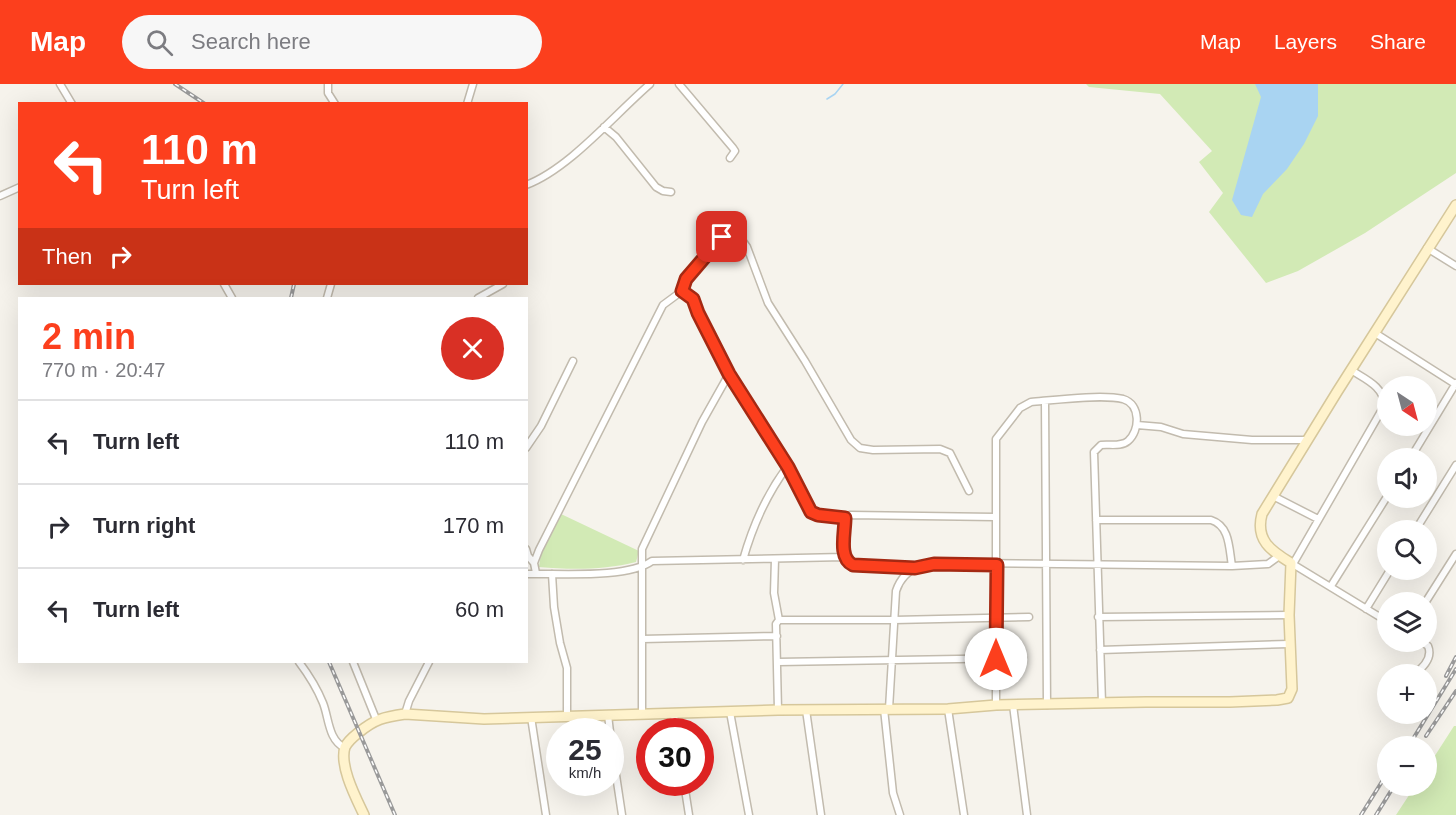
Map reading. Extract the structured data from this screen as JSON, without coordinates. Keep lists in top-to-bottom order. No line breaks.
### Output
{"north":"bottom right","page":{"header":"Map","search":"Search here","nav":["Map","Layers","Share"],"turn":["110 m","Turn left"],"then":"Then","heading":["2 min","770 m · 20:47"],"map_buttons":["+","−"],"list":[{"name":"Turn left","value":"110 m"},{"name":"Turn right","value":"170 m"},{"name":"Turn left","value":"60 m"}],"speed":"25 km/h","limit":"30"}}
